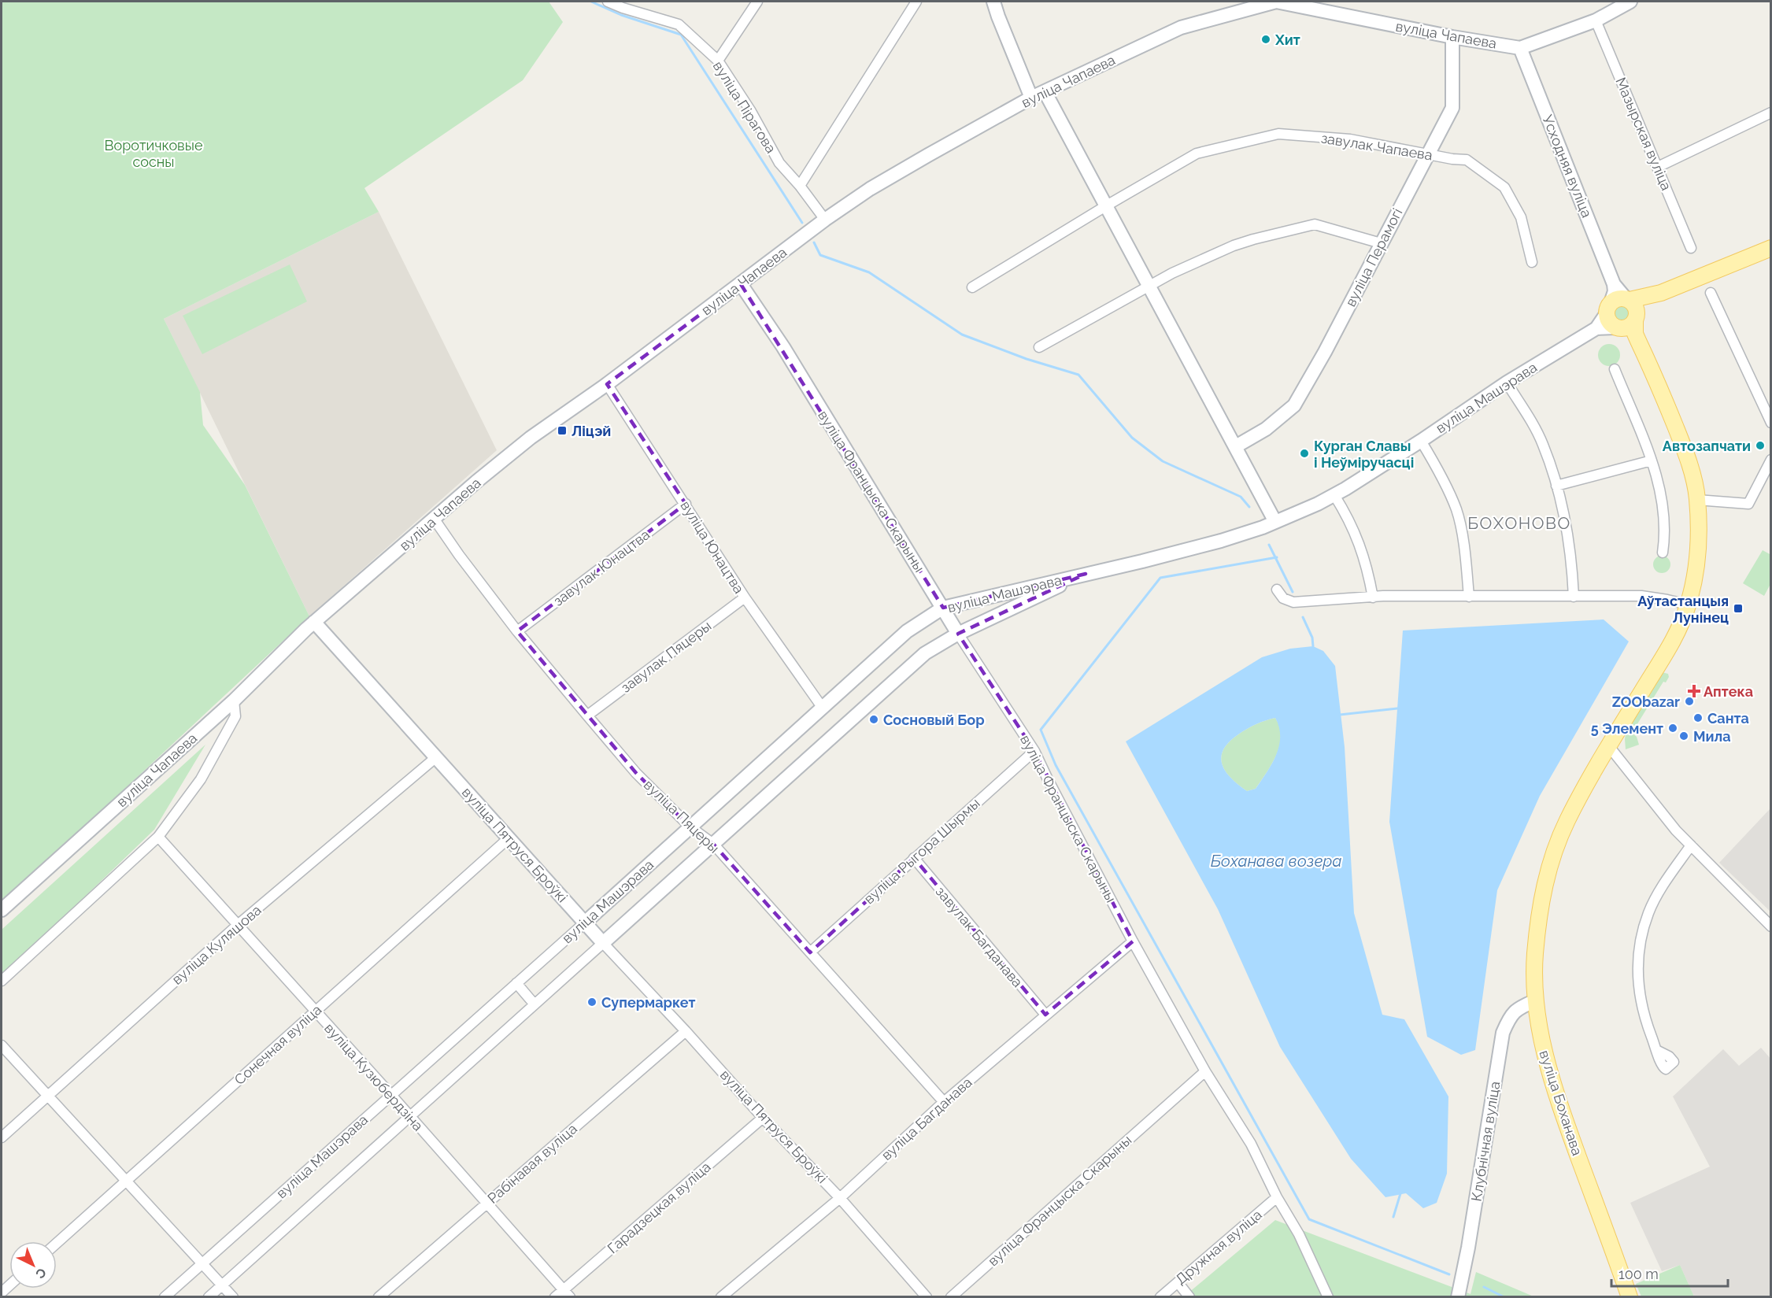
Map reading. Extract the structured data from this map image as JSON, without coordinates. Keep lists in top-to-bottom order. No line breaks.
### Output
{"streets":{"main road":["вуліца Боханава"],"street":["вуліца Чапаева","вуліца Пірагова","Мазырская вуліца","завулак Чапаева","Усходняя вуліца","вуліца Перамогі","вуліца Машэрава","вуліца Францыска Скарыны","вуліца Юнацтва","завулак Юнацтва","завулак Пяцеры","вуліца Пяцеры","вуліца Пятруся Броўкі","вуліца Рыгора Шырмы","завулак Багданава","вуліца Куляшова","Сонечная вуліца","вуліца Кузюбердзіна","вуліца Багданава","Клубнічная вуліца","Рабінавая вуліца","Гарадзецкая вуліца","Дружная вуліца"]},"crossings":[["вуліца Чапаева","вуліца Пірагова"],["вуліца Чапаева","Мазырская вуліца"],["вуліца Чапаева","Усходняя вуліца"],["вуліца Чапаева","вуліца Перамогі"],["вуліца Чапаева","вуліца Францыска Скарыны"],["вуліца Чапаева","вуліца Юнацтва"],["вуліца Чапаева","вуліца Пяцеры"],["вуліца Чапаева","вуліца Пятруся Броўкі"],["завулак Чапаева","вуліца Перамогі"],["Усходняя вуліца","вуліца Машэрава"],["вуліца Машэрава","вуліца Францыска Скарыны"],["вуліца Машэрава","вуліца Юнацтва"],["вуліца Машэрава","вуліца Пяцеры"],["вуліца Машэрава","вуліца Пятруся Броўкі"],["вуліца Машэрава","вуліца Кузюбердзіна"],["вуліца Францыска Скарыны","вуліца Рыгора Шырмы"],["вуліца Францыска Скарыны","вуліца Багданава"],["вуліца Юнацтва","завулак Юнацтва"],["вуліца Юнацтва","завулак Пяцеры"],["завулак Юнацтва","вуліца Пяцеры"],["завулак Пяцеры","вуліца Пяцеры"],["вуліца Пяцеры","вуліца Рыгора Шырмы"],["вуліца Пяцеры","вуліца Багданава"],["вуліца Пятруся Броўкі","вуліца Куляшова"],["вуліца Пятруся Броўкі","Сонечная вуліца"],["вуліца Пятруся Броўкі","вуліца Багданава"],["вуліца Пятруся Броўкі","Рабінавая вуліца"],["вуліца Пятруся Броўкі","Гарадзецкая вуліца"],["вуліца Рыгора Шырмы","завулак Багданава"],["завулак Багданава","вуліца Багданава"],["вуліца Куляшова","вуліца Кузюбердзіна"],["Сонечная вуліца","вуліца Кузюбердзіна"],["вуліца Кузюбердзіна","Рабінавая вуліца"],["вуліца Кузюбердзіна","Гарадзецкая вуліца"],["вуліца Боханава","Клубнічная вуліца"]],"districts":["БОХОНОВО"],"water":["Боханава возера"],"parks":["Воротичковые сосны"],"places":{"other":["Хит","Автозапчати","Курган Славы і Неўміручасці","ZOObazar","Санта","Сосновый Бор","5 Элемент","Мила","Супермаркет"],"transit":["Ліцэй","Аўтастанцыя Лунінец"],"health":["Аптека"]},"scale_bar":"100 m","north":"bottom right"}
